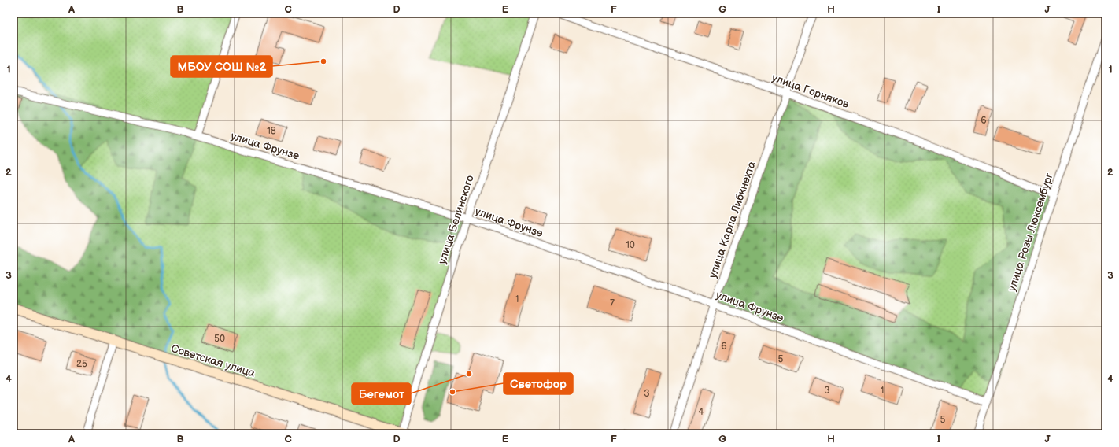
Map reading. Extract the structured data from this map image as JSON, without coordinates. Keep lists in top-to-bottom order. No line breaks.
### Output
{"streets":{"street":["улица Горняков","улица Фрунзе","улица Белинского","улица Карла Либкнехта","улица Розы Люксембург","Советская улица"]},"crossings":[["улица Горняков","улица Карла Либкнехта"],["улица Горняков","улица Розы Люксембург"],["улица Фрунзе","улица Белинского"],["улица Фрунзе","улица Карла Либкнехта"],["улица Фрунзе","улица Розы Люксембург"],["улица Белинского","Советская улица"]],"places":["МБОУ СОШ №2","Бегемот","Светофор"],"house_numbers":["6","18","10","1","7","50","6","5","25","3","1","3","4","5"],"grid":{"columns":["A","B","C","D","E","F","G","H","I","J"],"rows":["1","2","3","4"]}}
